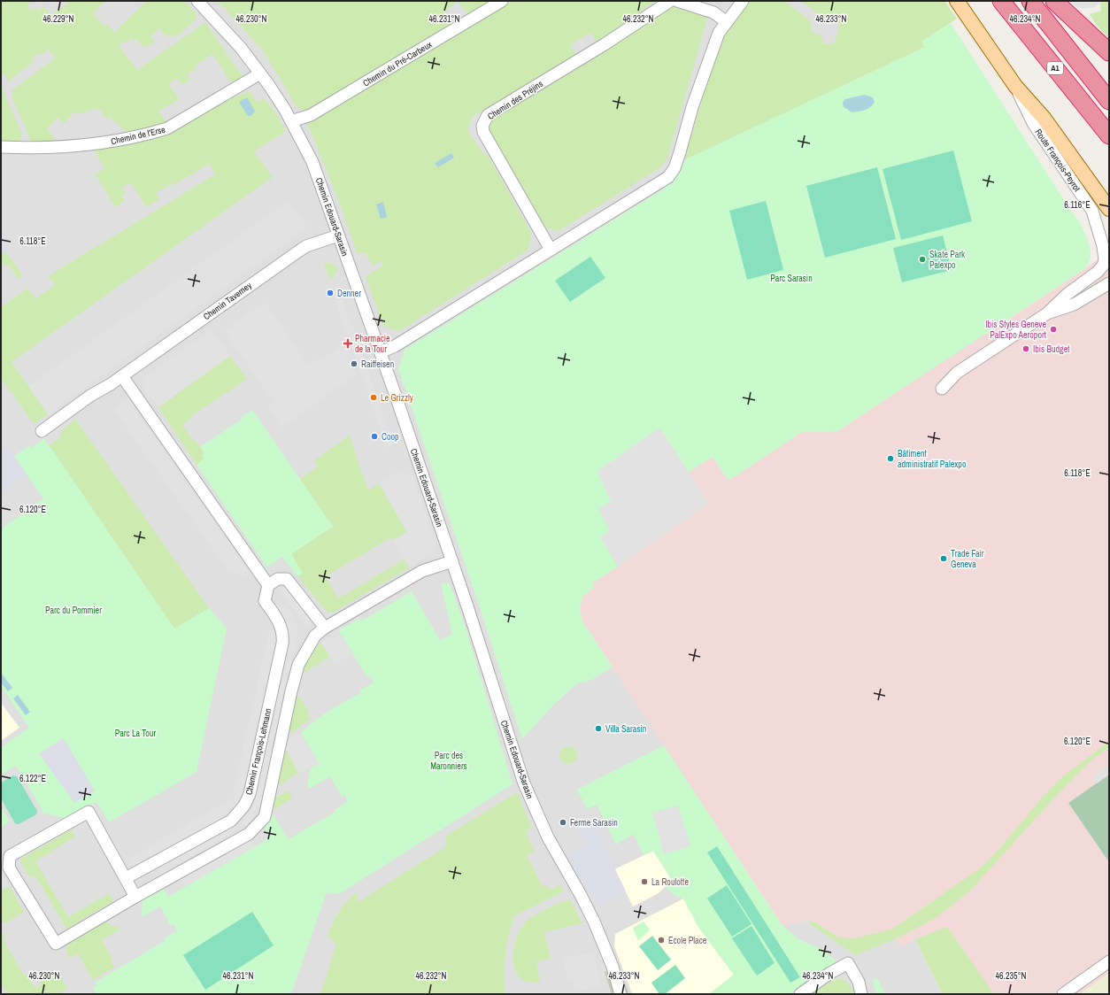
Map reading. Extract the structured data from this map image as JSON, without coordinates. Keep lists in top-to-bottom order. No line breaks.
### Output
{"streets":{"highway":["A1"],"main road":["Route François-Peyrot"],"street":["Chemin du Pré-Carbeux","Chemin des Préjins","Chemin de l'Erse","Chemin Edouard-Sarasin","Chemin Taverney","Chemin François-Lehmann"]},"crossings":[["Chemin du Pré-Carbeux","Chemin Edouard-Sarasin"],["Chemin de l'Erse","Chemin Edouard-Sarasin"],["Chemin Edouard-Sarasin","Chemin Taverney"]],"parks":["Parc Sarasin","Parc du Pommier","Parc La Tour","Parc des Maronniers"],"places":{"other":["Skate Park Palexpo","Denner","Ibis Styles Geneve PalExpo Aeroport","Ibis Budget","Raiffeisen","Le Grizzly","Coop","Bâtiment administratif Palexpo","Trade Fair Geneva","Villa Sarasin","Ferme Sarasin","La Roulotte","Ecole Place"],"health":["Pharmacie de la Tour"]},"coordinates":["46.229°N","46.230°N","46.231°N","46.232°N","46.233°N","46.234°N","6.116°E","6.118°E","6.120°E","6.122°E","46.235°N"]}
